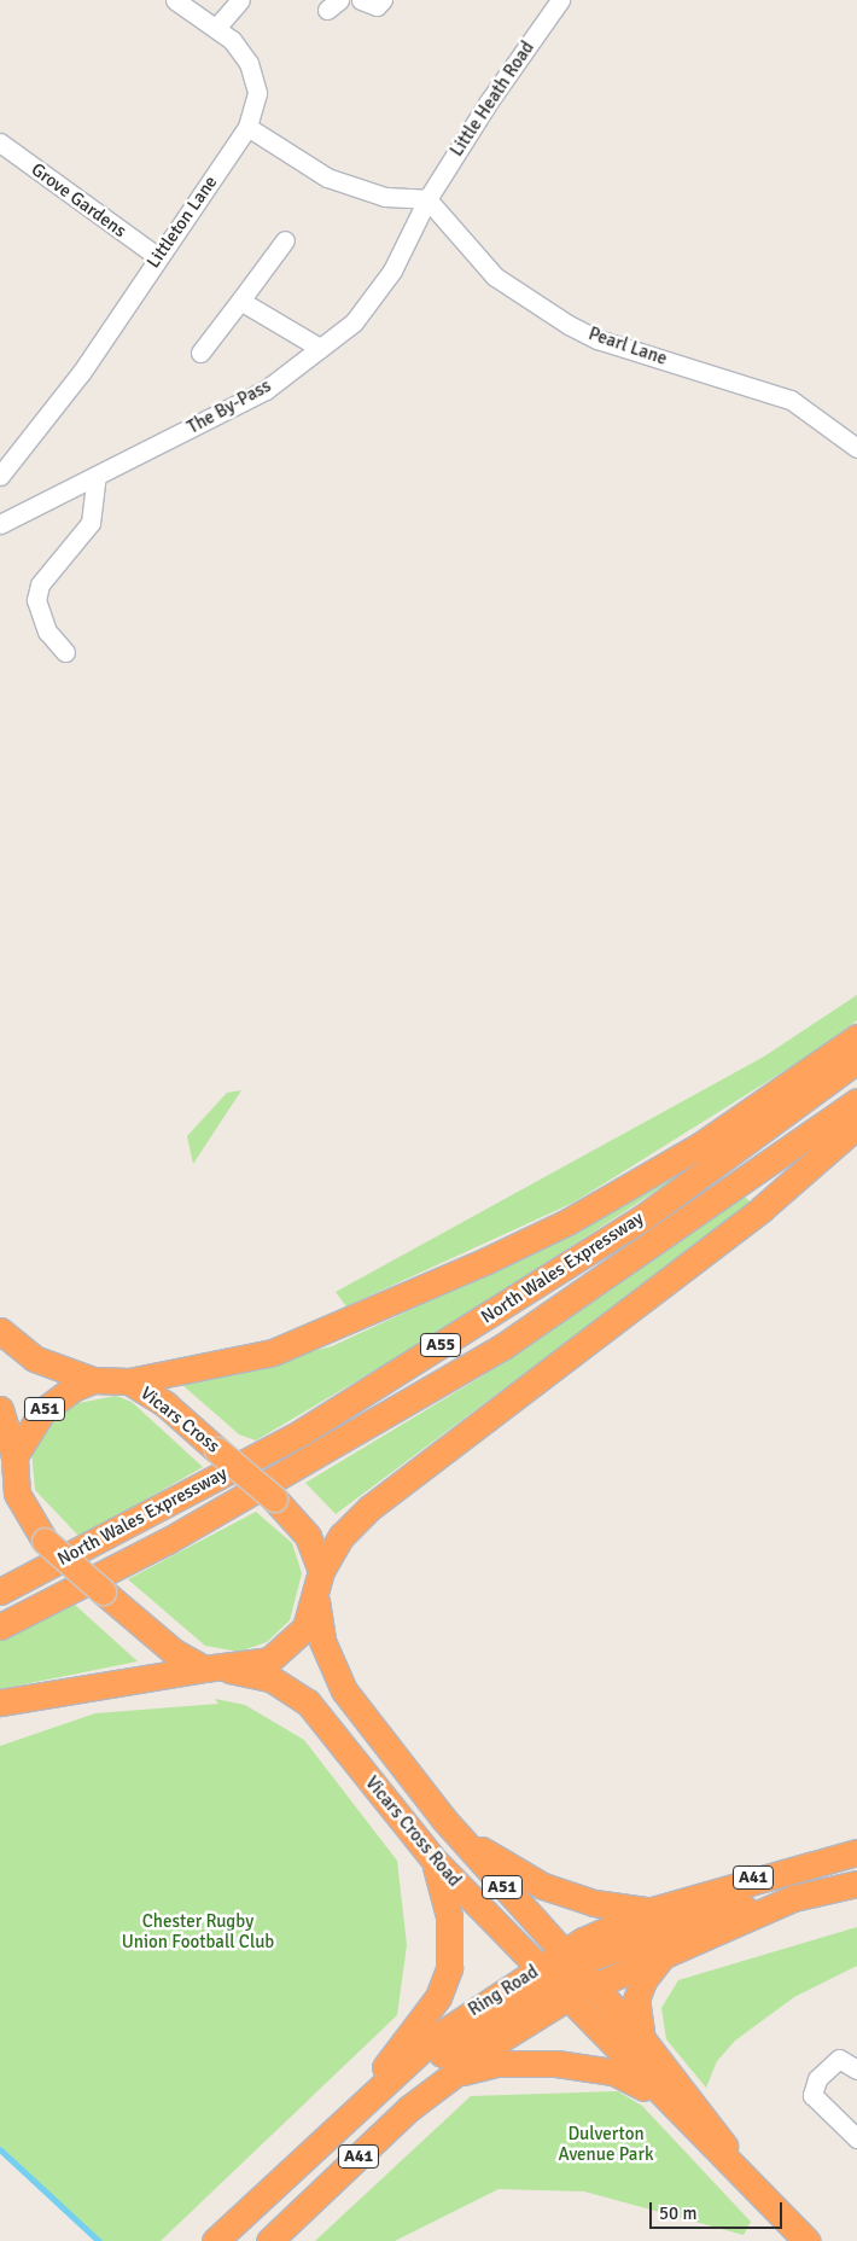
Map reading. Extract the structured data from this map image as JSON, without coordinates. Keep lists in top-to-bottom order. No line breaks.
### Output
{"streets":{"highway":["North Wales Expressway","A55","A51","Vicars Cross","Vicars Cross Road","A41","Ring Road"],"street":["Little Heath Road","Grove Gardens","Littleton Lane","Pearl Lane","The By-Pass"]},"crossings":[["Little Heath Road","Pearl Lane"],["Little Heath Road","The By-Pass"],["Grove Gardens","Littleton Lane"],["Pearl Lane","The By-Pass"],["A51","Vicars Cross"],["Vicars Cross","Vicars Cross Road"],["Vicars Cross Road","A41"],["Vicars Cross Road","Ring Road"]],"parks":["Chester Rugby Union Football Club","Dulverton Avenue Park"],"scale_bar":"50 m"}
